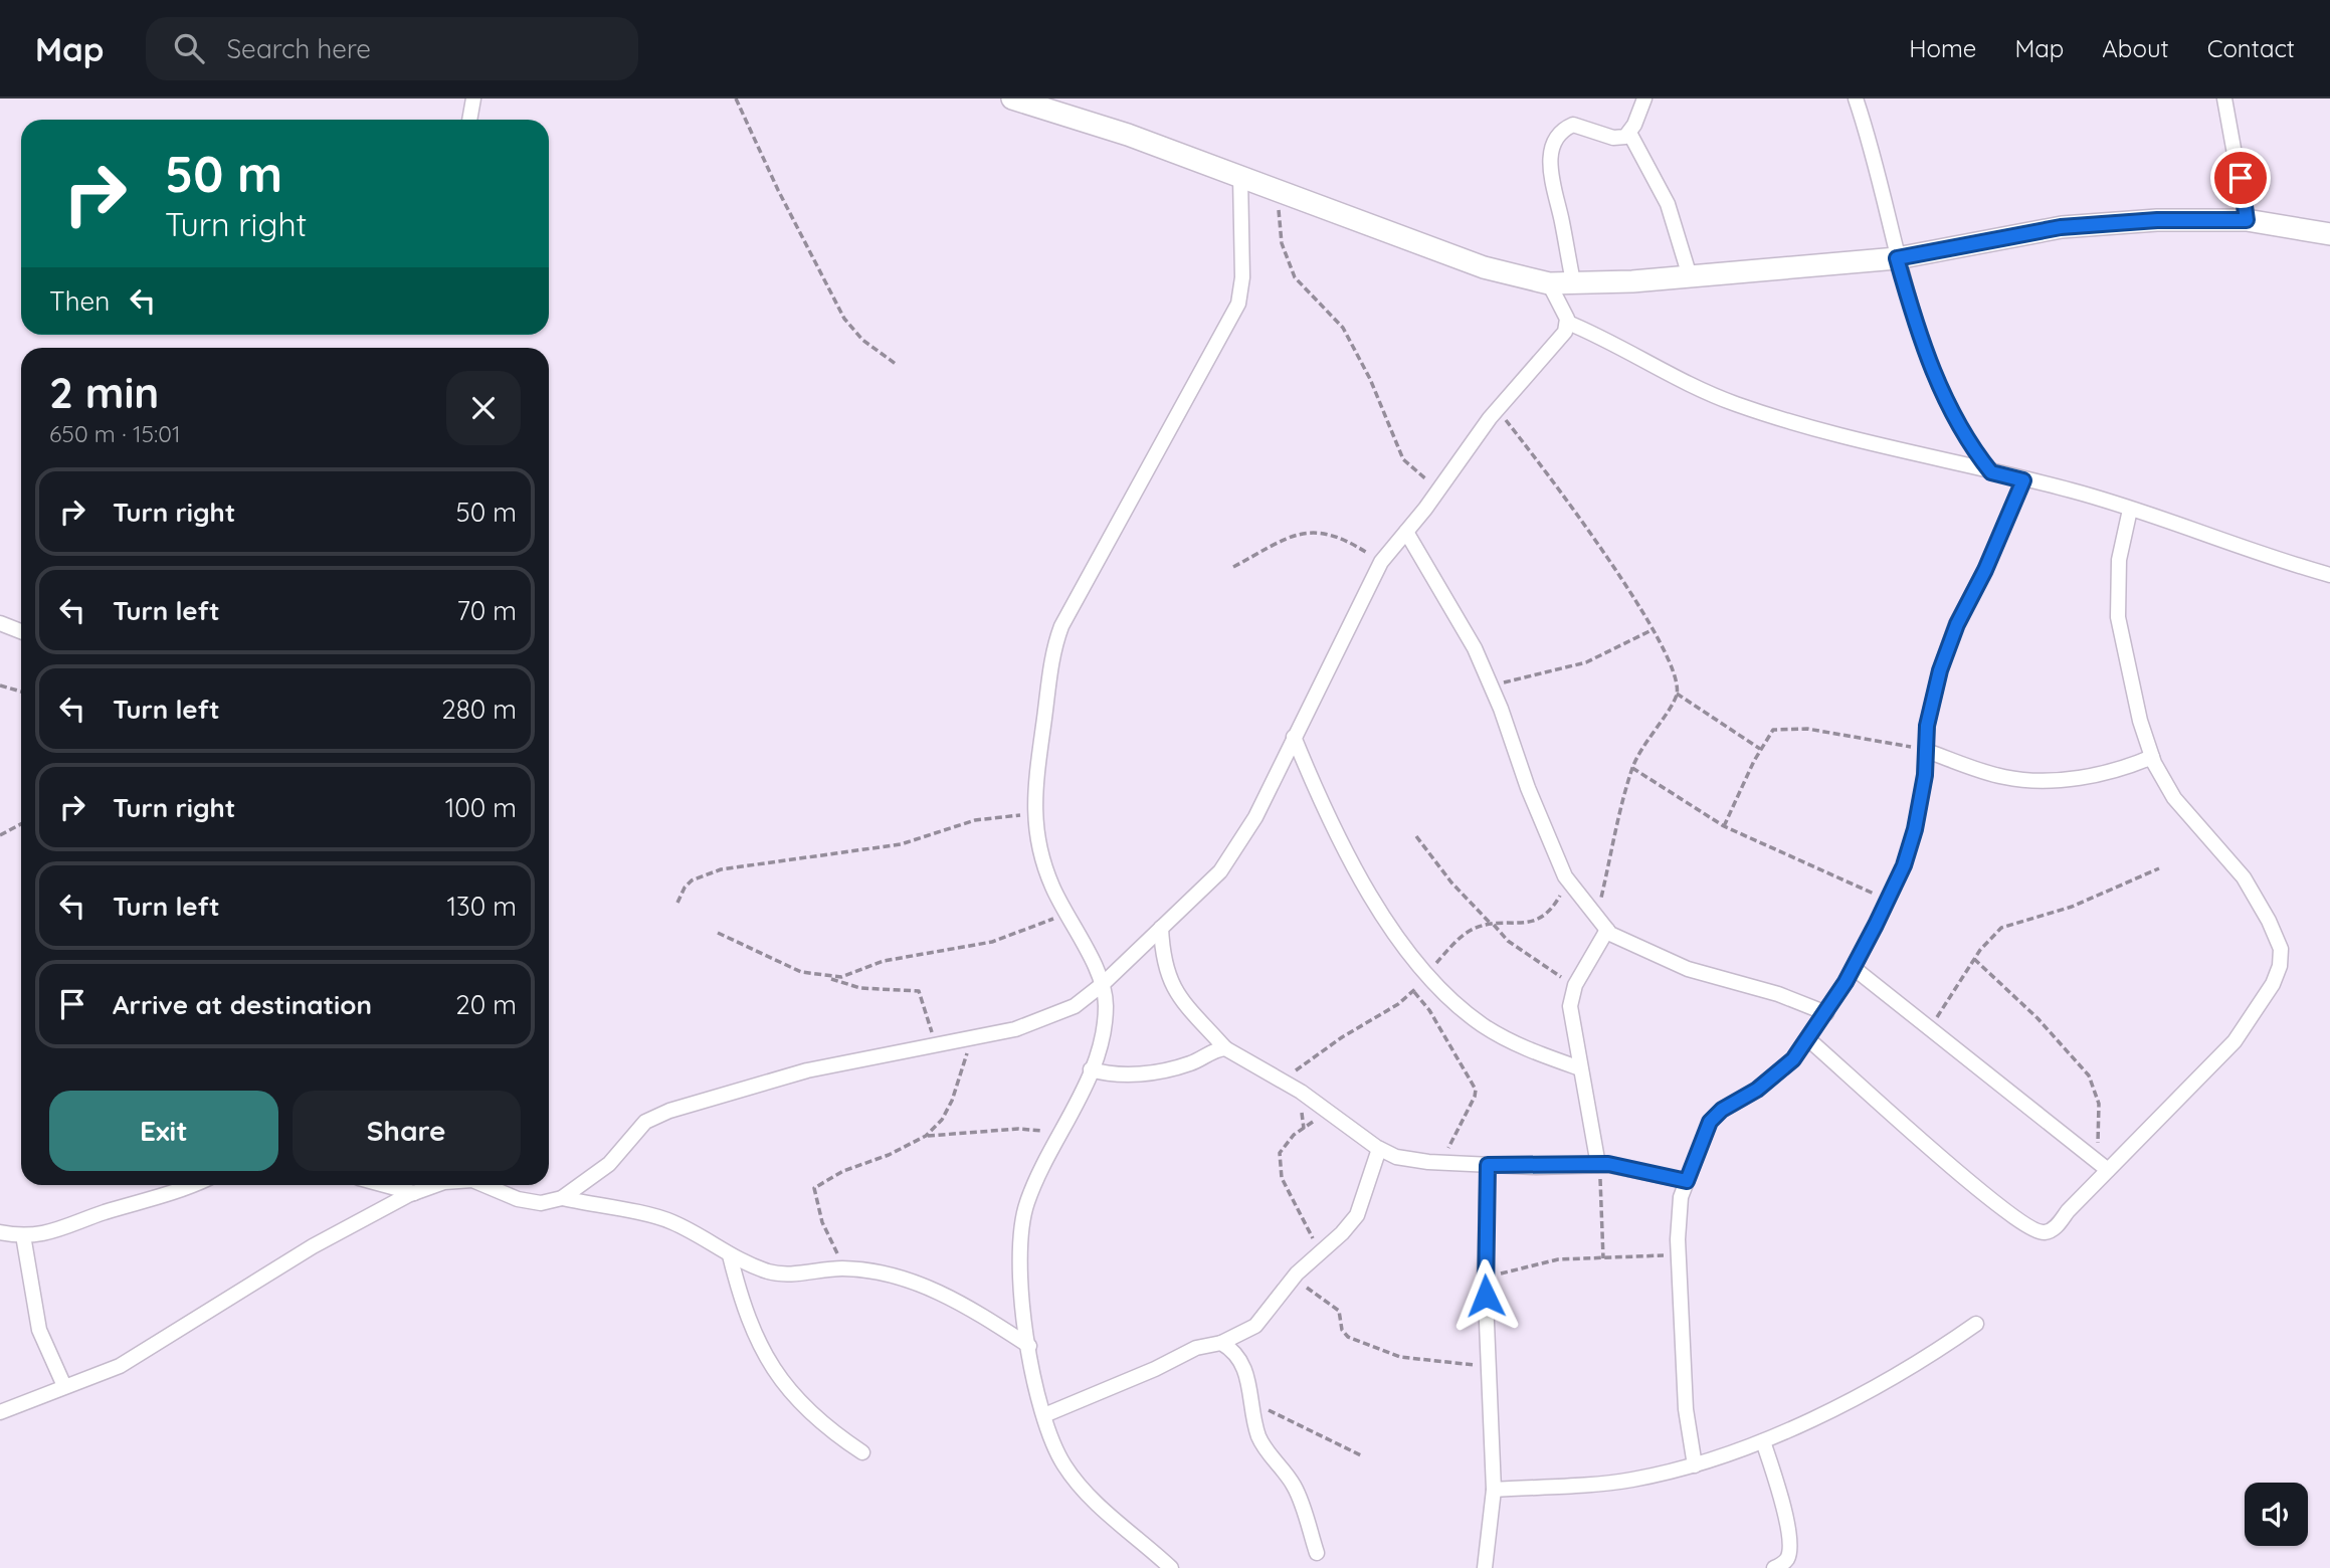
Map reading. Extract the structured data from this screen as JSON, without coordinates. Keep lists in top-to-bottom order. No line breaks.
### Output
{"page":{"header":"Map","search":"Search here","nav":["Home","Map","About","Contact"],"turn":["50 m","Turn right"],"then":"Then","heading":["2 min","650 m · 15:01"],"list":[{"name":"Turn right","value":"50 m"},{"name":"Turn left","value":"70 m"},{"name":"Turn left","value":"280 m"},{"name":"Turn right","value":"100 m"},{"name":"Turn left","value":"130 m"},{"name":"Arrive at destination","value":"20 m"}],"buttons":["Exit","Share"]}}
